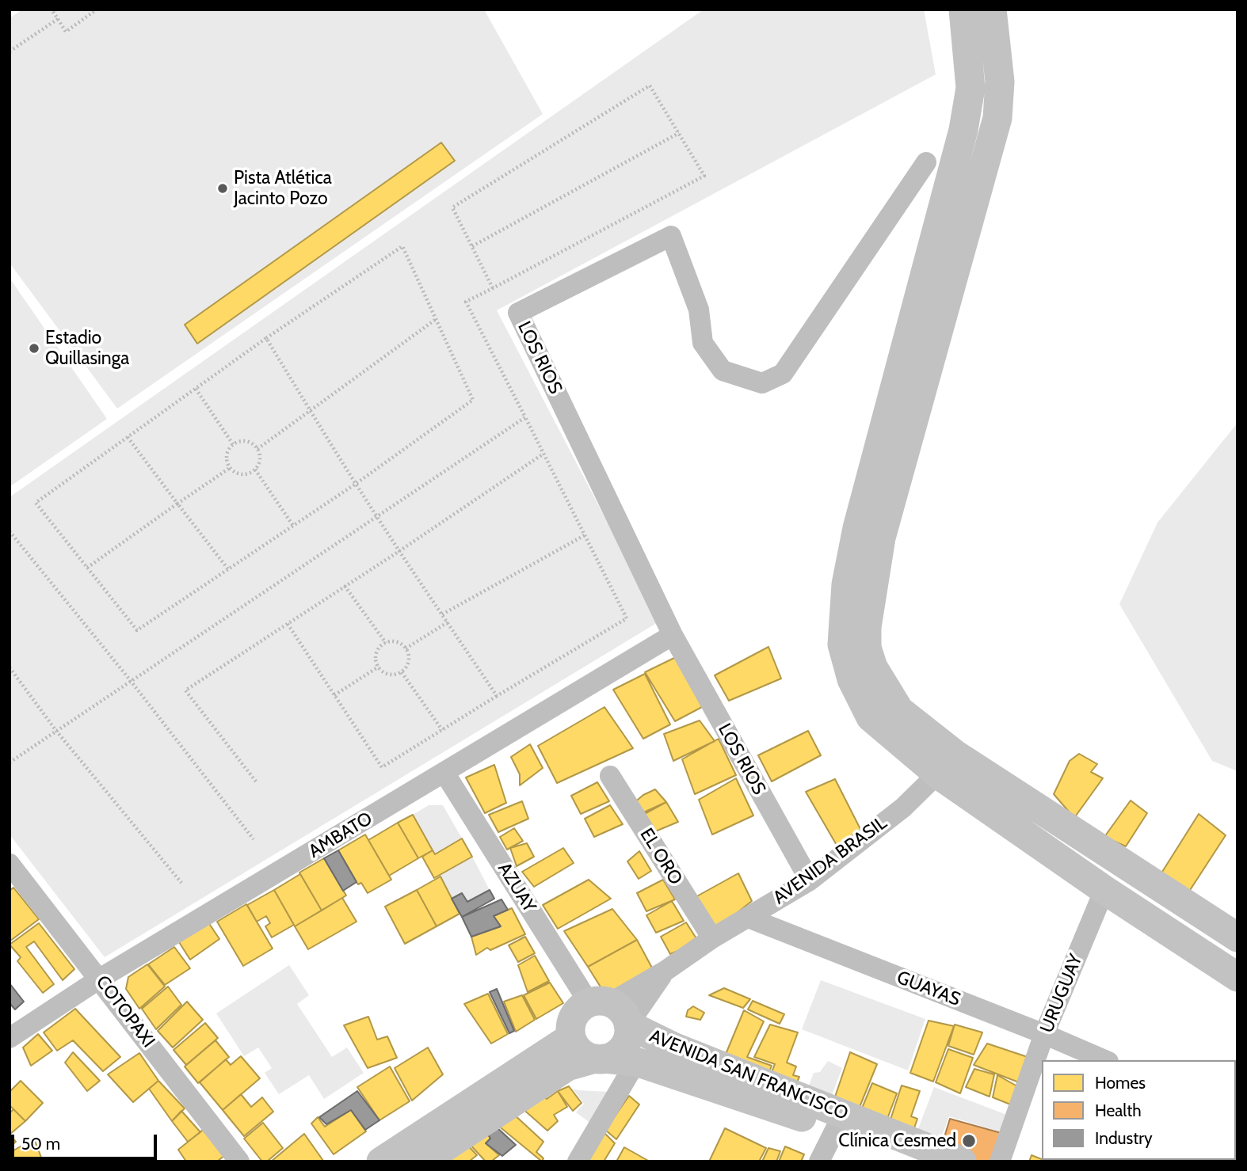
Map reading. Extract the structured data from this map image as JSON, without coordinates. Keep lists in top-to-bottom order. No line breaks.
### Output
{"streets":{"main road":["AVENIDA SAN FRANCISCO"],"street":["LOS RIOS","AMBATO","EL ORO","AVENIDA BRASIL","AZUAY","GUAYAS","URUGUAY","COTOPAXI"]},"crossings":[["LOS RIOS","AMBATO"],["LOS RIOS","AVENIDA BRASIL"],["AMBATO","AZUAY"],["AMBATO","COTOPAXI"],["EL ORO","AVENIDA BRASIL"],["AVENIDA BRASIL","AZUAY"],["AVENIDA BRASIL","GUAYAS"],["AVENIDA BRASIL","AVENIDA SAN FRANCISCO"],["AZUAY","AVENIDA SAN FRANCISCO"],["GUAYAS","URUGUAY"]],"places":["Pista Atlética Jacinto Pozo","Estadio Quillasinga","Clínica Cesmed"],"legend":["Homes","Health","Industry"],"scale_bar":"50 m"}
